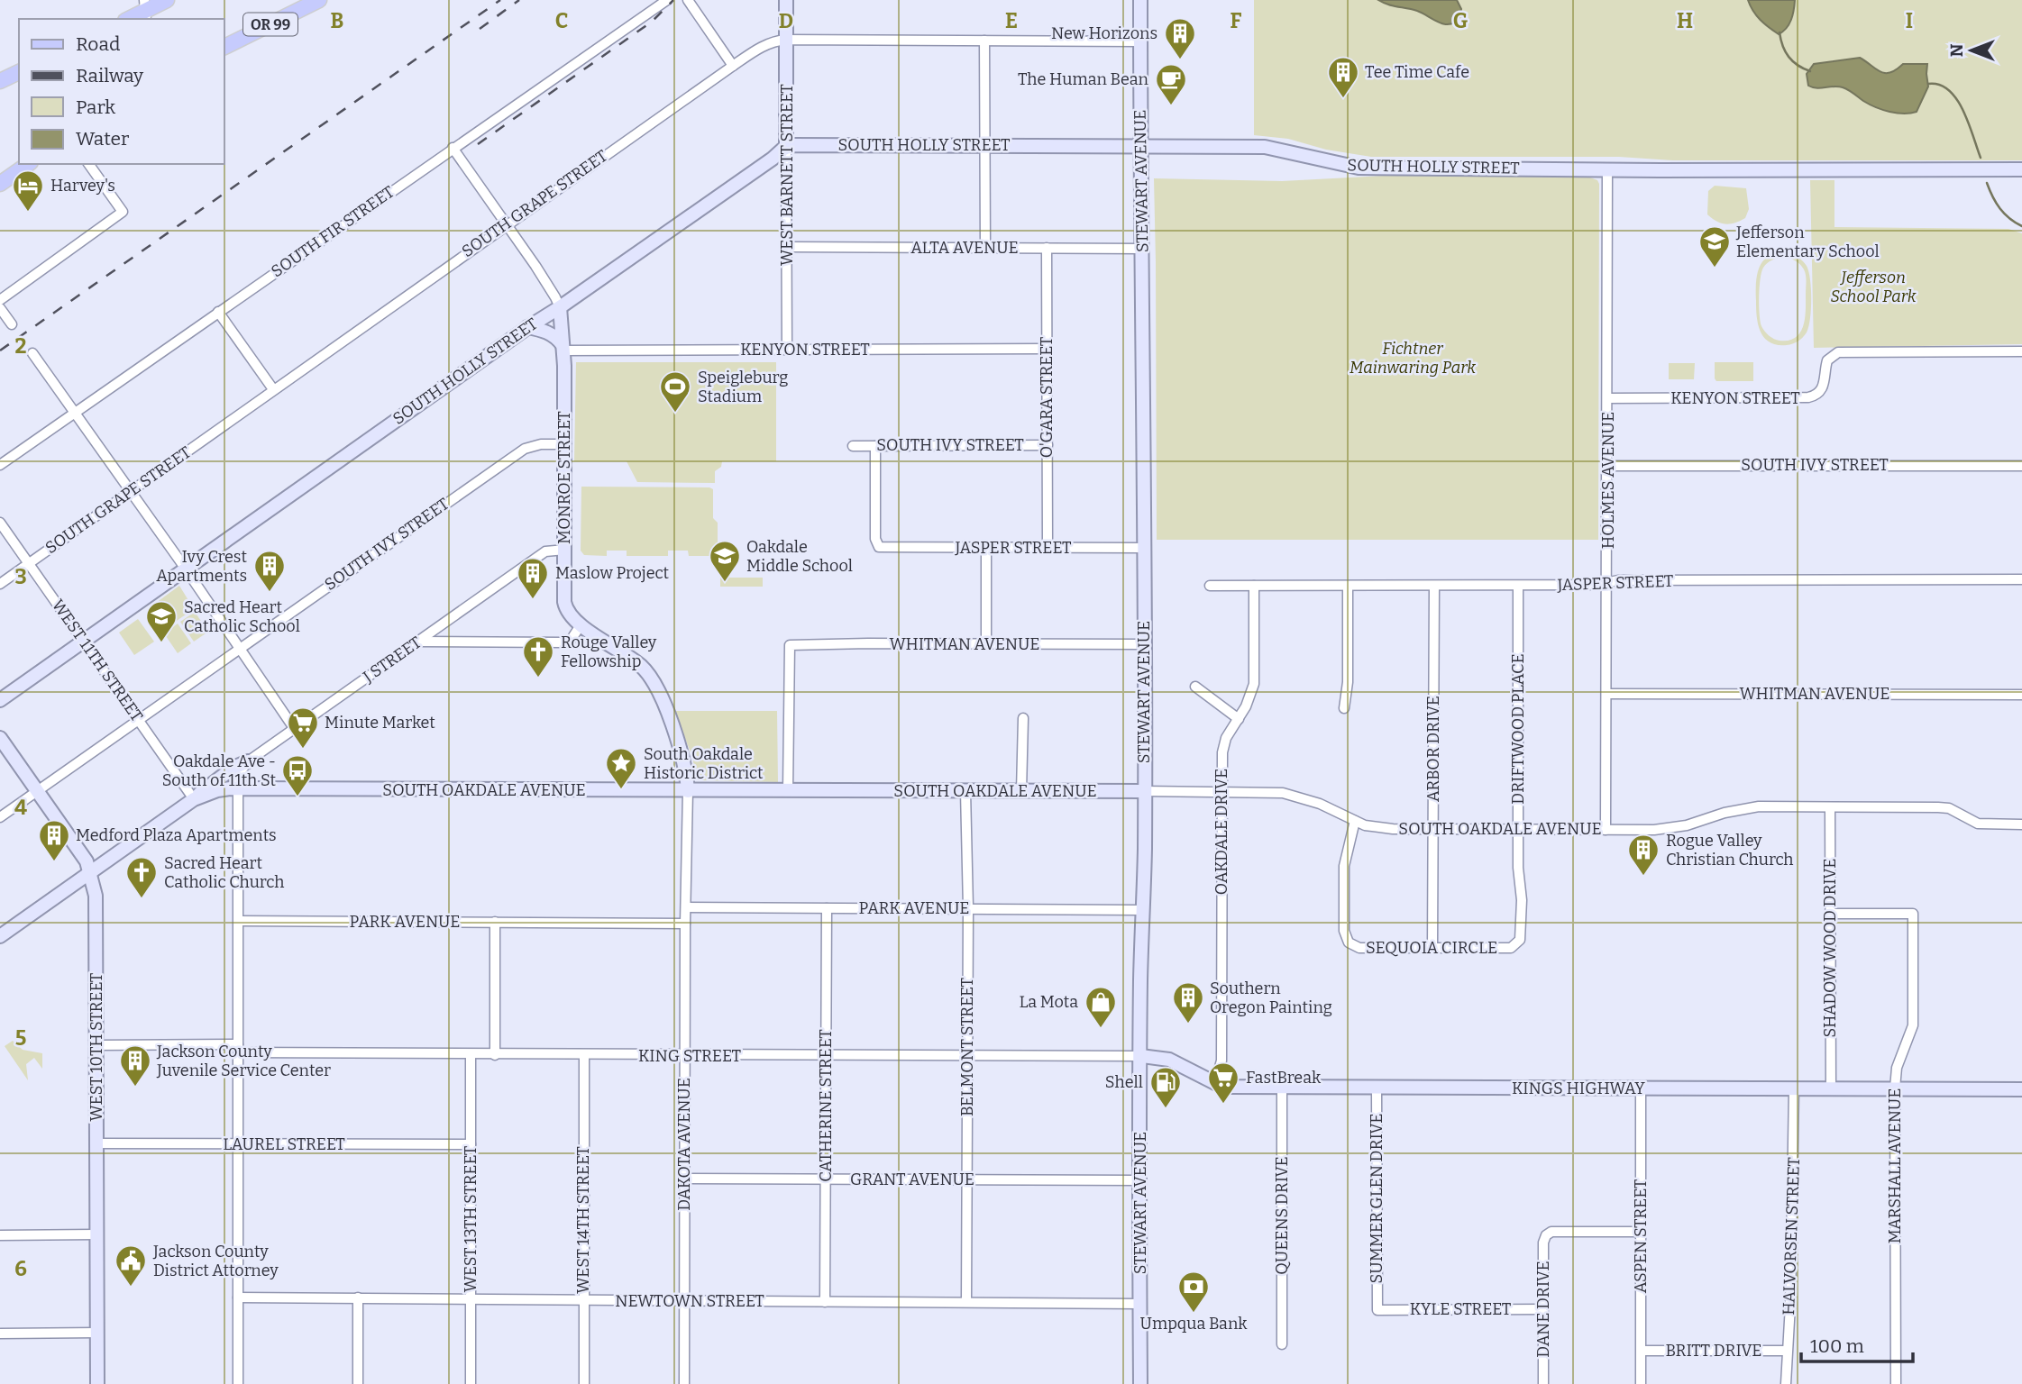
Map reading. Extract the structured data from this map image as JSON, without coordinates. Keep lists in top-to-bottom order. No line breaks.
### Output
{"streets":{"main road":["OR 99"],"street":["SOUTH HOLLY STREET","WEST BARNETT STREET","STEWART AVENUE","SOUTH GRAPE STREET","SOUTH FIR STREET","ALTA AVENUE","KENYON STREET","O'GARA STREET","SOUTH IVY STREET","MONROE STREET","HOLMES AVENUE","JASPER STREET","WHITMAN AVENUE","J STREET","WEST 11TH STREET","DRIFTWOOD PLACE","ARBOR DRIVE","SOUTH OAKDALE AVENUE","OAKDALE DRIVE","PARK AVENUE","SEQUOIA CIRCLE","SHADOW WOOD DRIVE","WEST 10TH STREET","BELMONT STREET","KING STREET","KINGS HIGHWAY","CATHERINE STREET","LAUREL STREET","DAKOTA AVENUE","MARSHALL AVENUE","GRANT AVENUE","SUMMER GLEN DRIVE","QUEENS DRIVE","WEST 13TH STREET","WEST 14TH STREET","ASPEN STREET","HALVORSEN STREET","NEWTOWN STREET","KYLE STREET","DANE DRIVE","BRITT DRIVE"]},"crossings":[["SOUTH HOLLY STREET","WEST BARNETT STREET"],["SOUTH HOLLY STREET","STEWART AVENUE"],["SOUTH HOLLY STREET","MONROE STREET"],["SOUTH HOLLY STREET","HOLMES AVENUE"],["SOUTH HOLLY STREET","WEST 11TH STREET"],["WEST BARNETT STREET","SOUTH GRAPE STREET"],["WEST BARNETT STREET","ALTA AVENUE"],["WEST BARNETT STREET","KENYON STREET"],["STEWART AVENUE","SOUTH GRAPE STREET"],["STEWART AVENUE","ALTA AVENUE"],["STEWART AVENUE","JASPER STREET"],["STEWART AVENUE","WHITMAN AVENUE"],["STEWART AVENUE","SOUTH OAKDALE AVENUE"],["STEWART AVENUE","PARK AVENUE"],["STEWART AVENUE","KING STREET"],["STEWART AVENUE","KINGS HIGHWAY"],["STEWART AVENUE","GRANT AVENUE"],["STEWART AVENUE","NEWTOWN STREET"],["SOUTH GRAPE STREET","MONROE STREET"],["SOUTH GRAPE STREET","WEST 11TH STREET"],["SOUTH FIR STREET","MONROE STREET"],["ALTA AVENUE","O'GARA STREET"],["KENYON STREET","O'GARA STREET"],["KENYON STREET","MONROE STREET"],["KENYON STREET","HOLMES AVENUE"],["O'GARA STREET","SOUTH IVY STREET"],["O'GARA STREET","JASPER STREET"],["SOUTH IVY STREET","MONROE STREET"],["SOUTH IVY STREET","HOLMES AVENUE"],["SOUTH IVY STREET","JASPER STREET"],["SOUTH IVY STREET","WEST 11TH STREET"],["SOUTH IVY STREET","WEST 10TH STREET"],["MONROE STREET","J STREET"],["MONROE STREET","SOUTH OAKDALE AVENUE"],["MONROE STREET","DAKOTA AVENUE"],["HOLMES AVENUE","JASPER STREET"],["HOLMES AVENUE","WHITMAN AVENUE"],["HOLMES AVENUE","SOUTH OAKDALE AVENUE"],["JASPER STREET","DRIFTWOOD PLACE"],["JASPER STREET","ARBOR DRIVE"],["JASPER STREET","OAKDALE DRIVE"],["WHITMAN AVENUE","SOUTH OAKDALE AVENUE"],["WEST 11TH STREET","SOUTH OAKDALE AVENUE"],["DRIFTWOOD PLACE","SOUTH OAKDALE AVENUE"],["DRIFTWOOD PLACE","SEQUOIA CIRCLE"],["ARBOR DRIVE","SOUTH OAKDALE AVENUE"],["ARBOR DRIVE","SEQUOIA CIRCLE"],["SOUTH OAKDALE AVENUE","OAKDALE DRIVE"],["SOUTH OAKDALE AVENUE","SEQUOIA CIRCLE"],["SOUTH OAKDALE AVENUE","SHADOW WOOD DRIVE"],["SOUTH OAKDALE AVENUE","WEST 10TH STREET"],["SOUTH OAKDALE AVENUE","BELMONT STREET"],["SOUTH OAKDALE AVENUE","DAKOTA AVENUE"],["OAKDALE DRIVE","KINGS HIGHWAY"],["PARK AVENUE","BELMONT STREET"],["PARK AVENUE","CATHERINE STREET"],["PARK AVENUE","DAKOTA AVENUE"],["SHADOW WOOD DRIVE","KINGS HIGHWAY"],["SHADOW WOOD DRIVE","MARSHALL AVENUE"],["WEST 10TH STREET","KING STREET"],["WEST 10TH STREET","LAUREL STREET"],["BELMONT STREET","KING STREET"],["BELMONT STREET","GRANT AVENUE"],["BELMONT STREET","NEWTOWN STREET"],["KING STREET","KINGS HIGHWAY"],["KING STREET","CATHERINE STREET"],["KING STREET","DAKOTA AVENUE"],["KING STREET","WEST 13TH STREET"],["KING STREET","WEST 14TH STREET"],["KINGS HIGHWAY","MARSHALL AVENUE"],["KINGS HIGHWAY","SUMMER GLEN DRIVE"],["KINGS HIGHWAY","QUEENS DRIVE"],["KINGS HIGHWAY","ASPEN STREET"],["KINGS HIGHWAY","HALVORSEN STREET"],["CATHERINE STREET","GRANT AVENUE"],["CATHERINE STREET","NEWTOWN STREET"],["LAUREL STREET","WEST 13TH STREET"],["DAKOTA AVENUE","GRANT AVENUE"],["DAKOTA AVENUE","NEWTOWN STREET"],["SUMMER GLEN DRIVE","KYLE STREET"],["WEST 13TH STREET","NEWTOWN STREET"],["WEST 14TH STREET","NEWTOWN STREET"],["ASPEN STREET","DANE DRIVE"],["ASPEN STREET","BRITT DRIVE"],["HALVORSEN STREET","BRITT DRIVE"],["KYLE STREET","DANE DRIVE"]],"parks":["Jefferson School Park","Fichtner Mainwaring Park"],"places":{"building":["New Horizons","Tee Time Cafe","Ivy Crest Apartments","Maslow Project","Medford Plaza Apartments","Rogue Valley Christian Church","Southern Oregon Painting","Jackson County Juvenile Service Center"],"cafe":["The Human Bean"],"hotel":["Harvey's"],"school or university":["Jefferson Elementary School","Oakdale Middle School","Sacred Heart Catholic School"],"sports":["Speigleburg Stadium"],"church":["Rouge Valley Fellowship","Sacred Heart Catholic Church"],"supermarket":["Minute Market","FastBreak"],"place":["South Oakdale Historic District"],"bus stop":["Oakdale Ave - South of 11th St"],"shop":["La Mota"],"fuel station":["Shell"],"public building":["Jackson County District Attorney"],"bank":["Umpqua Bank"]},"legend":["Road","Railway","Park","Water"],"scale_bar":"100 m","north":"left","grid":{"columns":["B","C","D","E","F","G","H","I"],"rows":["2","3","4","5","6"]}}
